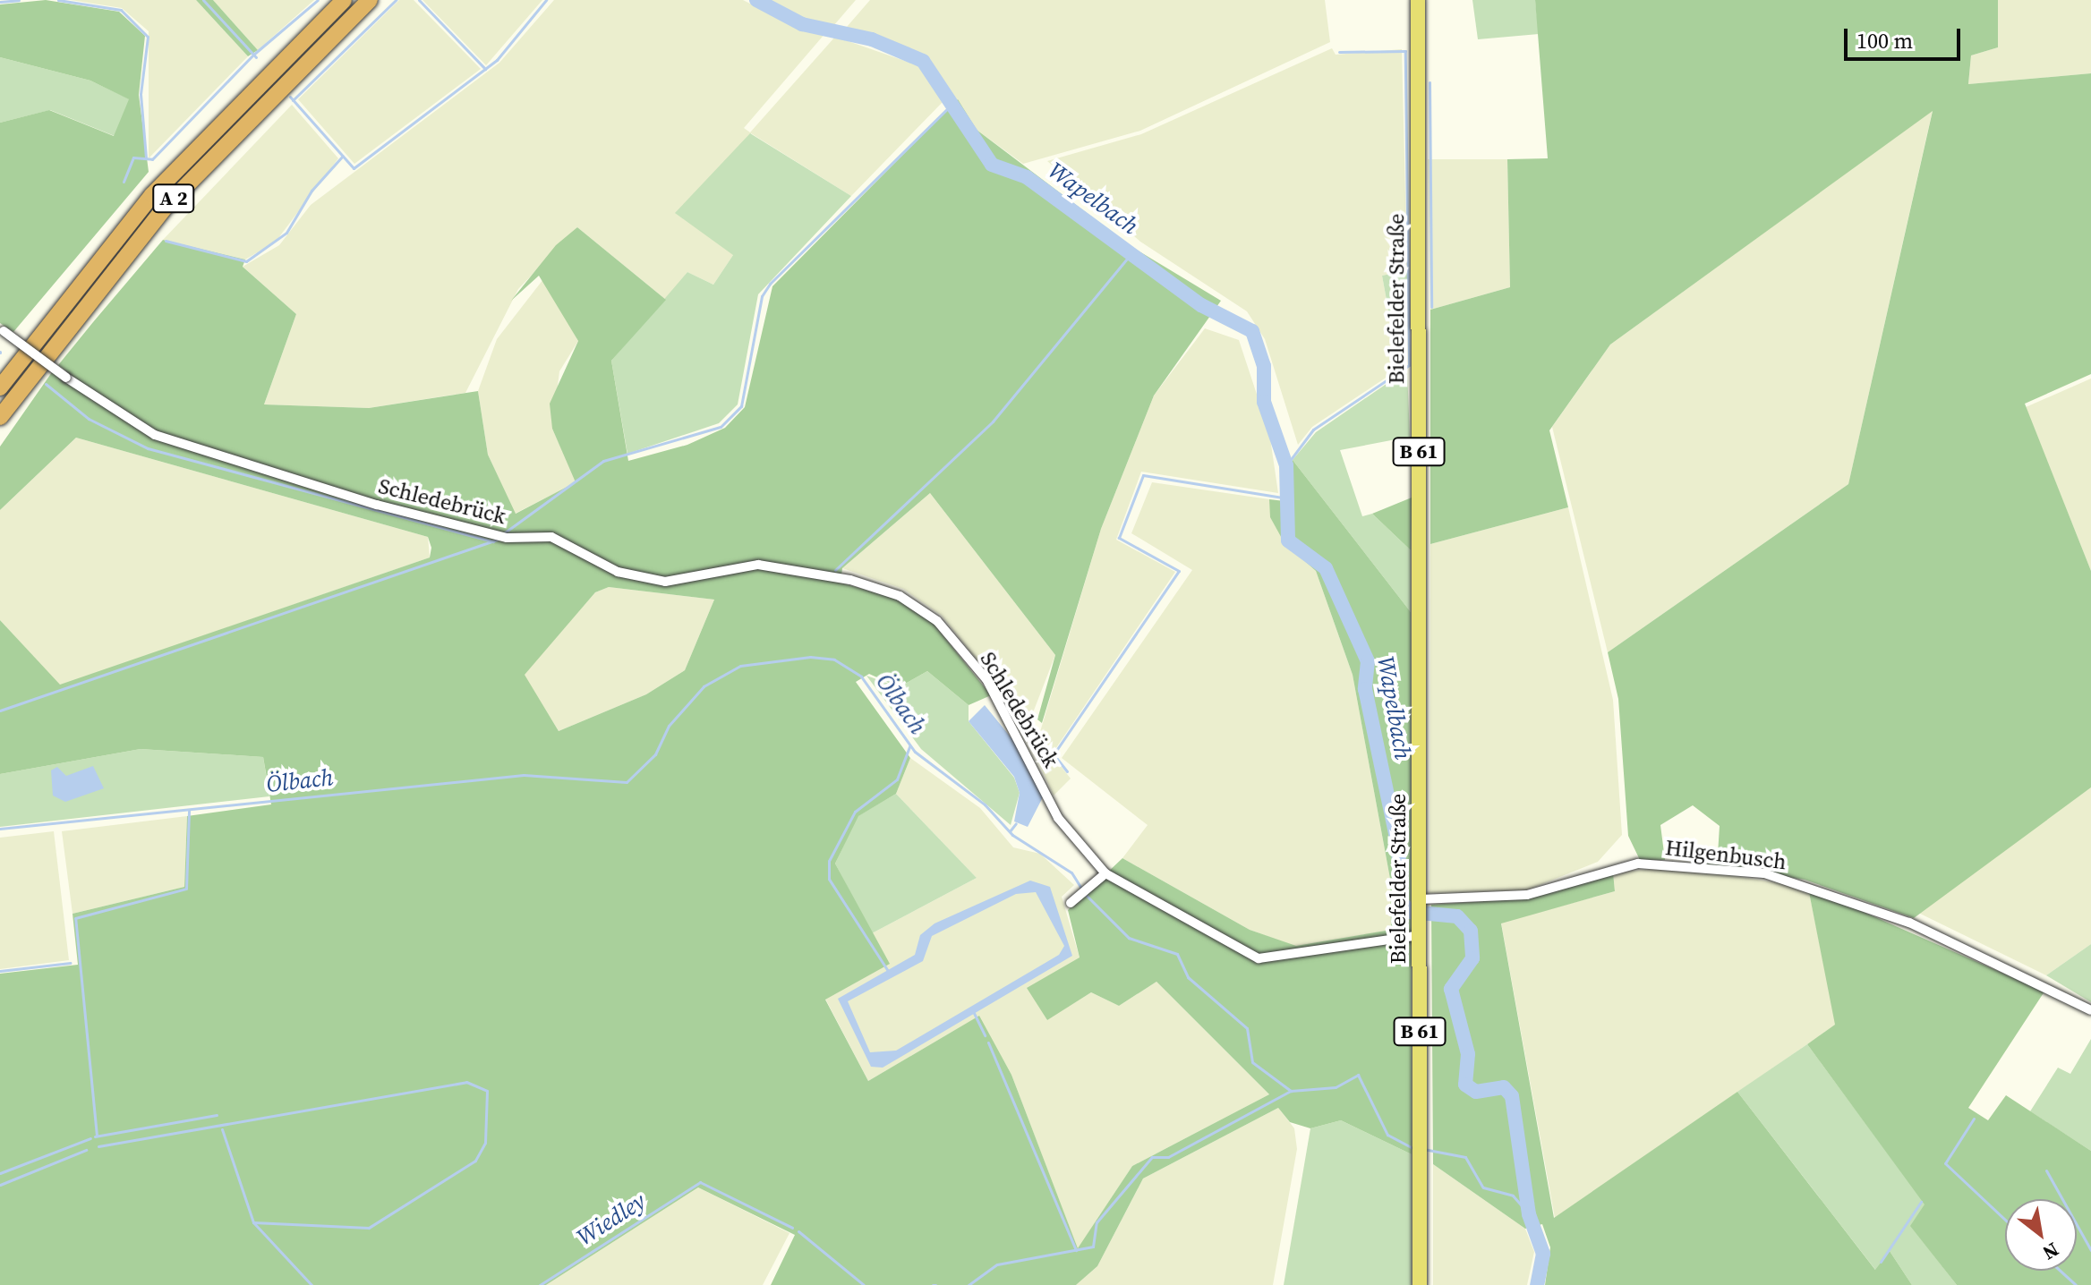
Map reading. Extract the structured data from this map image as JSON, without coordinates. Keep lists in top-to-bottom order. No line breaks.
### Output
{"streets":{"highway":["A 2"],"main road":["Bielefelder Straße","B 61"],"street":["Schledebrück","Hilgenbusch"]},"crossings":[["Bielefelder Straße","Schledebrück"],["Bielefelder Straße","Hilgenbusch"]],"water":["Wapelbach","Ölbach","Wiedley"],"scale_bar":"100 m","north":"bottom right"}
